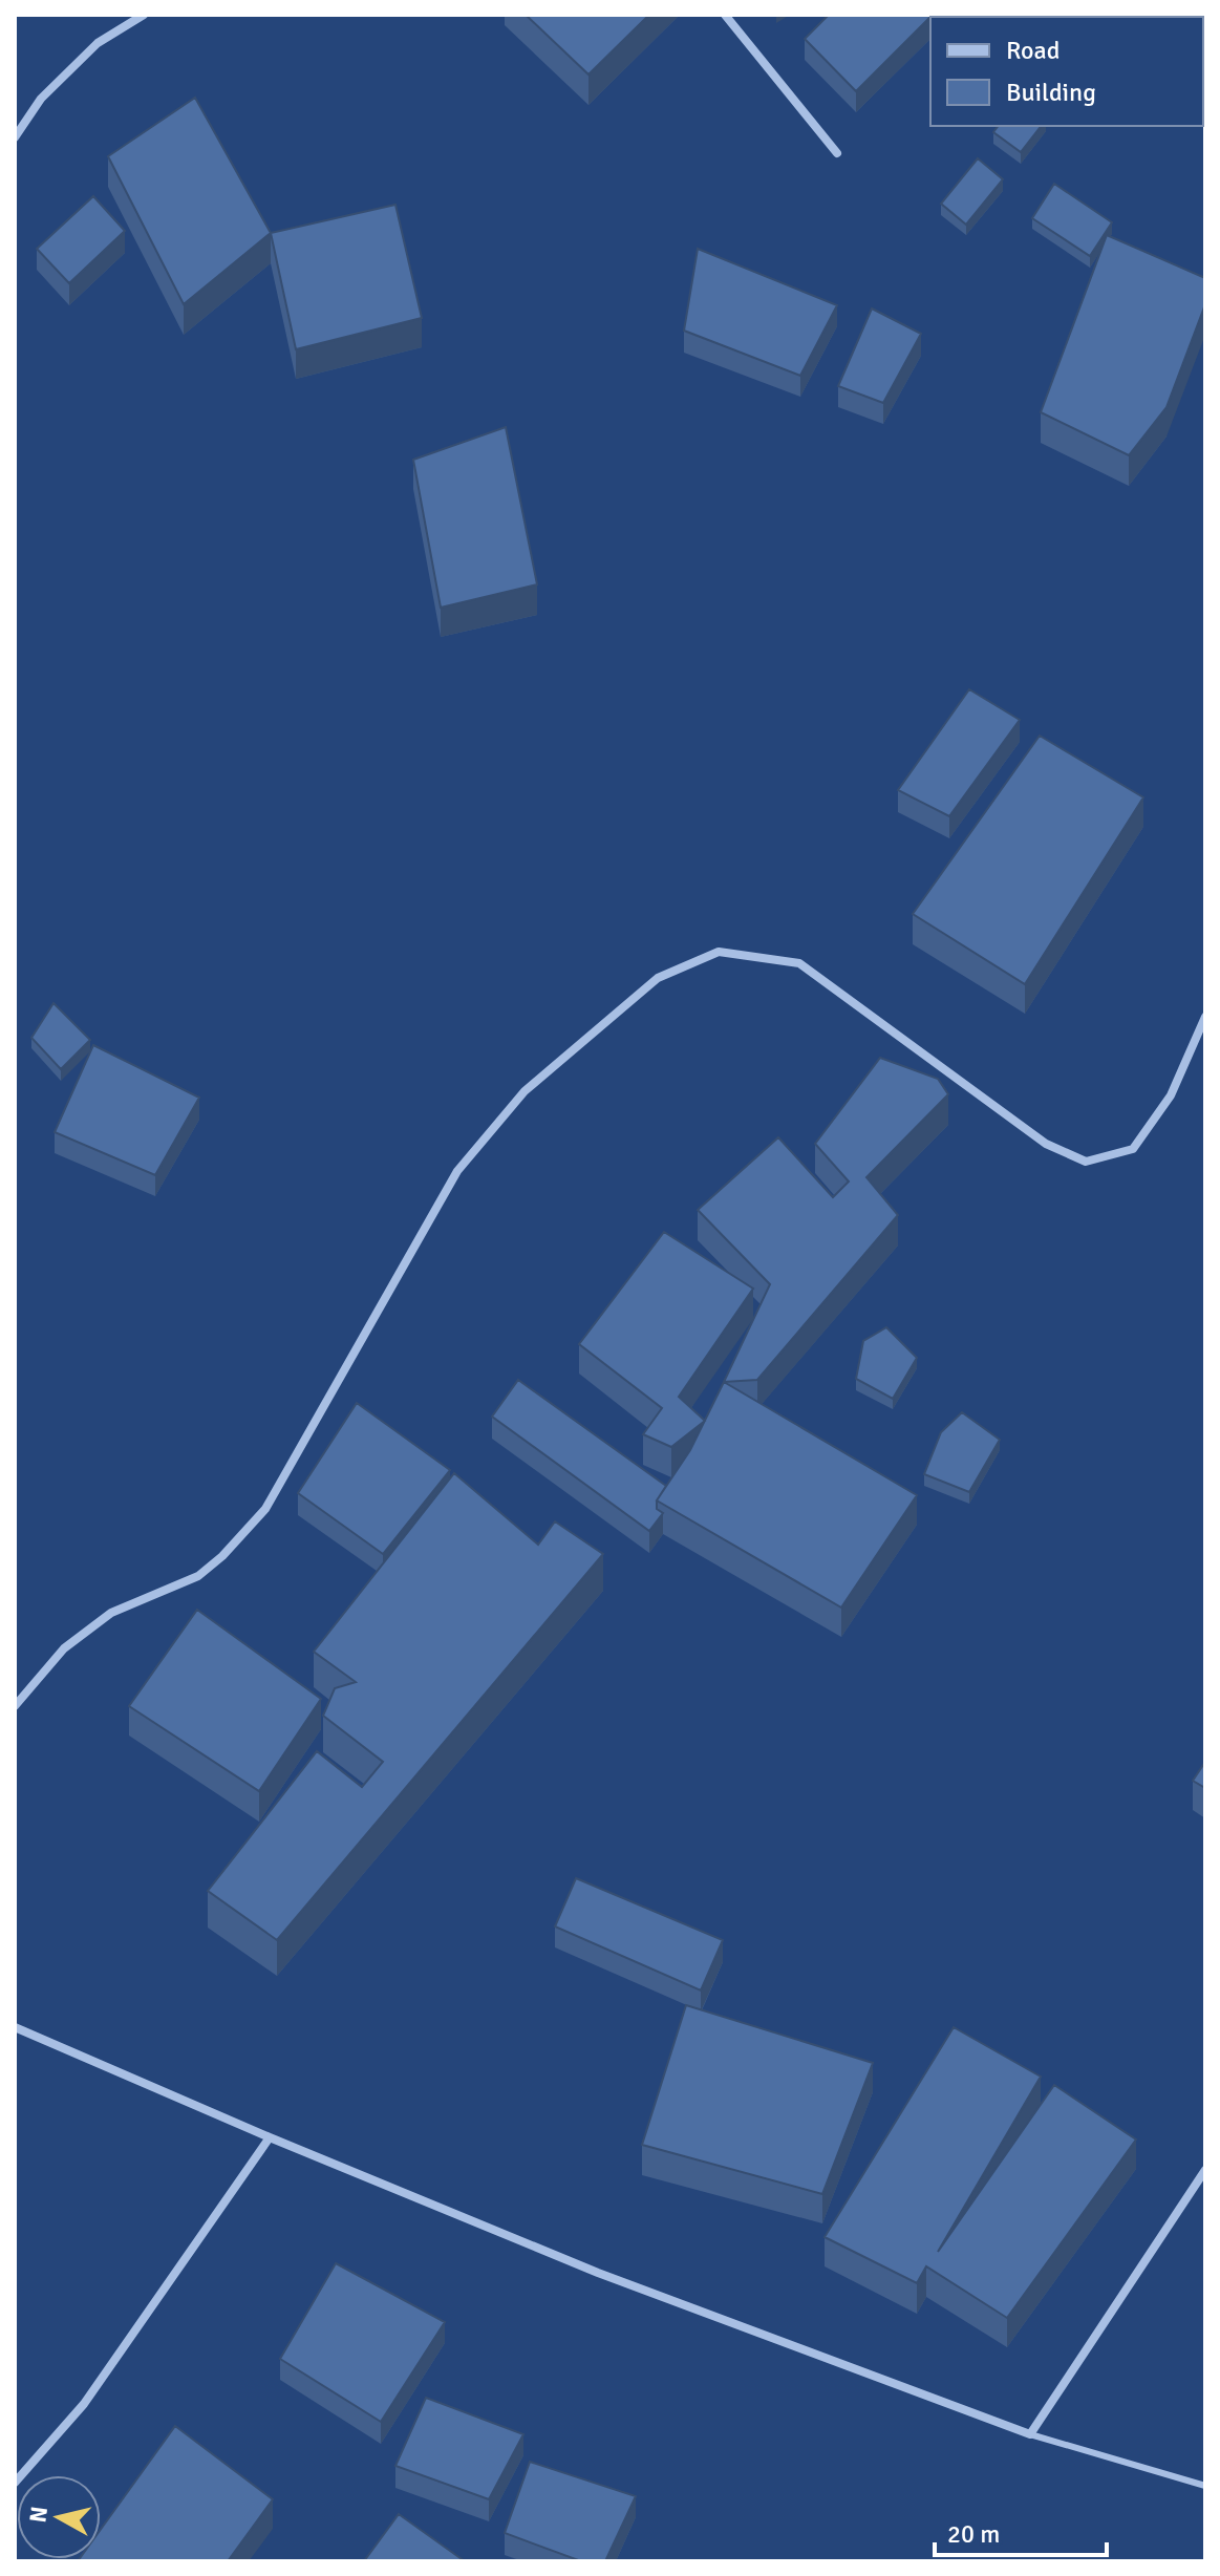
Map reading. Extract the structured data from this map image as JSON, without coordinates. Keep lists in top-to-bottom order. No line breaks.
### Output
{"legend":["Road","Building"],"scale_bar":"20 m","north":"left"}
